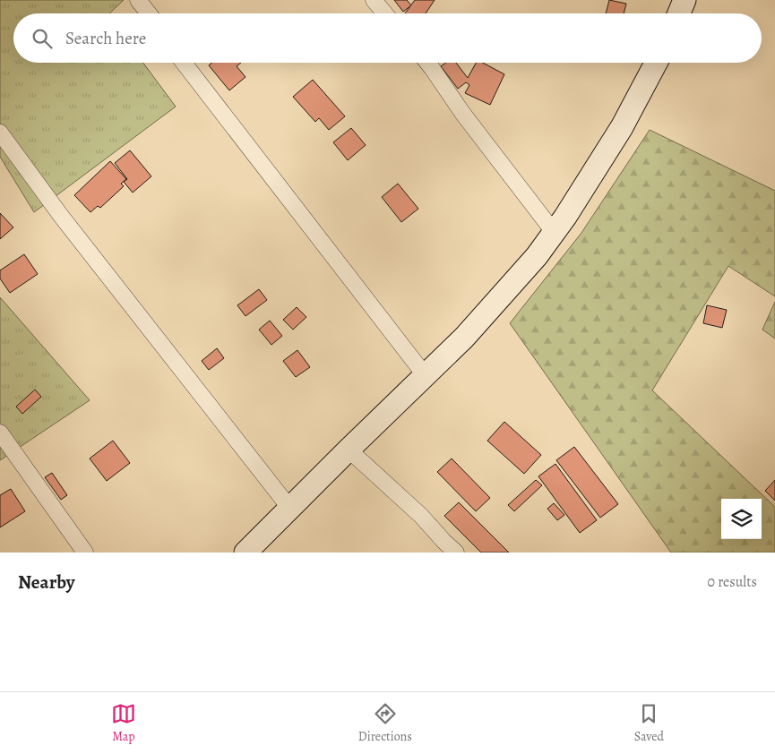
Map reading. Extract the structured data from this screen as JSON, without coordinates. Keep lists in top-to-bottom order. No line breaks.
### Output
{"page":{"search":"Search here","heading":["Nearby","0 results"],"nav":["Map","Directions","Saved"]}}
